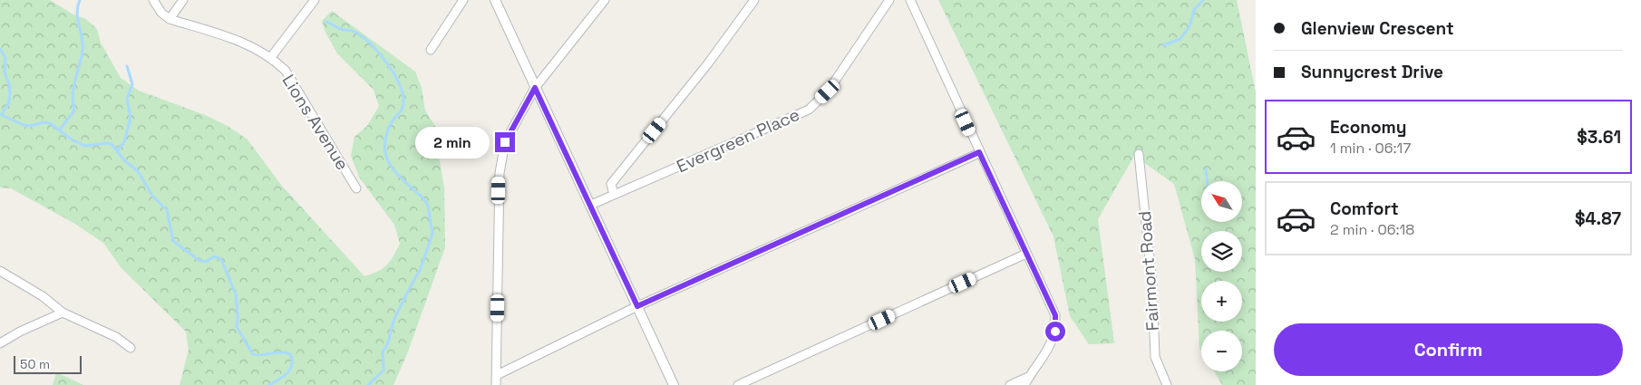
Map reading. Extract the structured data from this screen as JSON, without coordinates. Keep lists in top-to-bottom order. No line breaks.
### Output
{"streets":{"street":["Lions Avenue","Evergreen Place","Fairmont Road"]},"scale_bar":"50 m","north":"top left","page":{"banner":["Glenview Crescent","Sunnycrest Drive"],"list":[{"name":"Economy","note":"1 min · 06:17","value":"$3.61"},{"name":"Comfort","note":"2 min · 06:18","value":"$4.87"}],"bubble":"2 min","map_buttons":["+","−"],"buttons":"Confirm","scale":"50 m"}}
